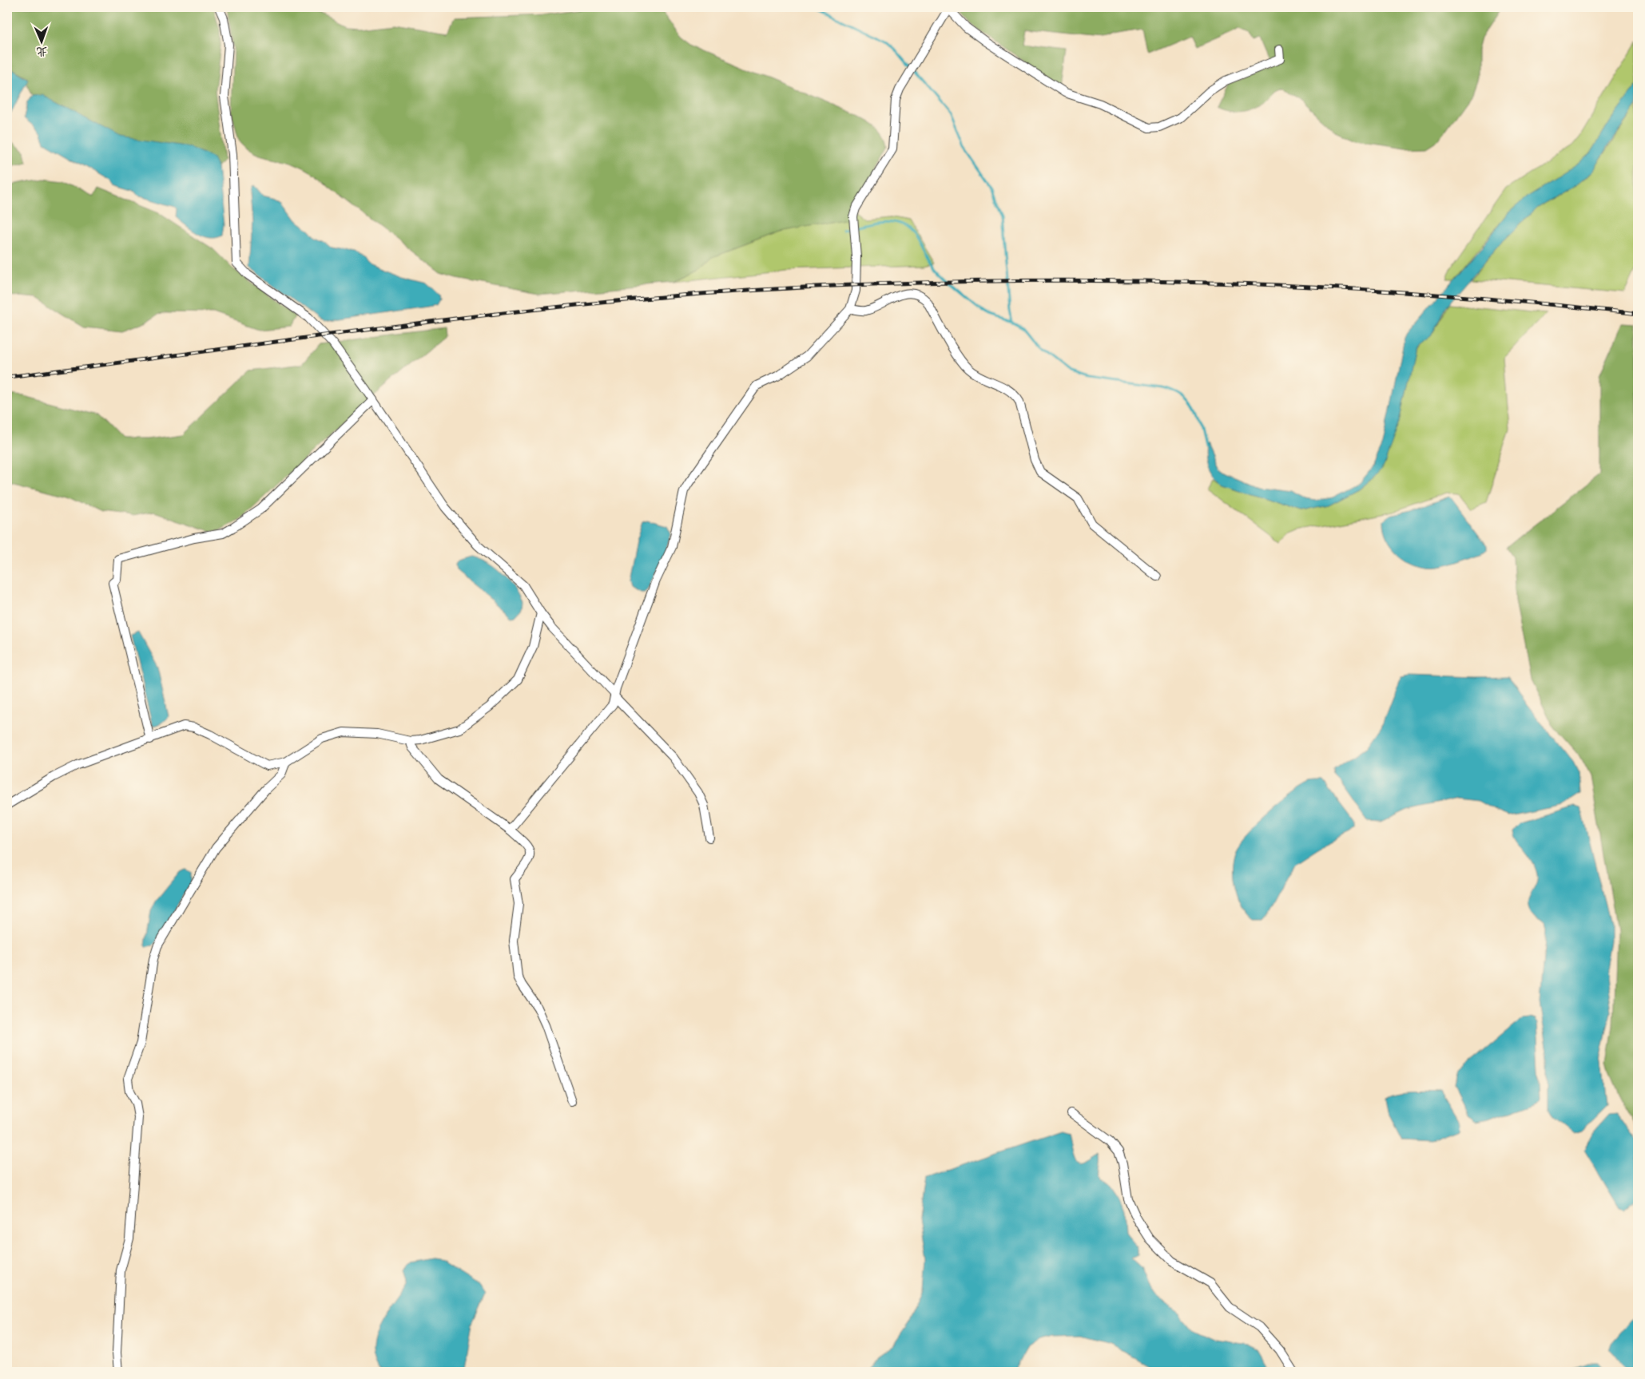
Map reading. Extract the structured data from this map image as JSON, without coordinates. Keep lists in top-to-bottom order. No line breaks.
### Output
{"north":"bottom"}
